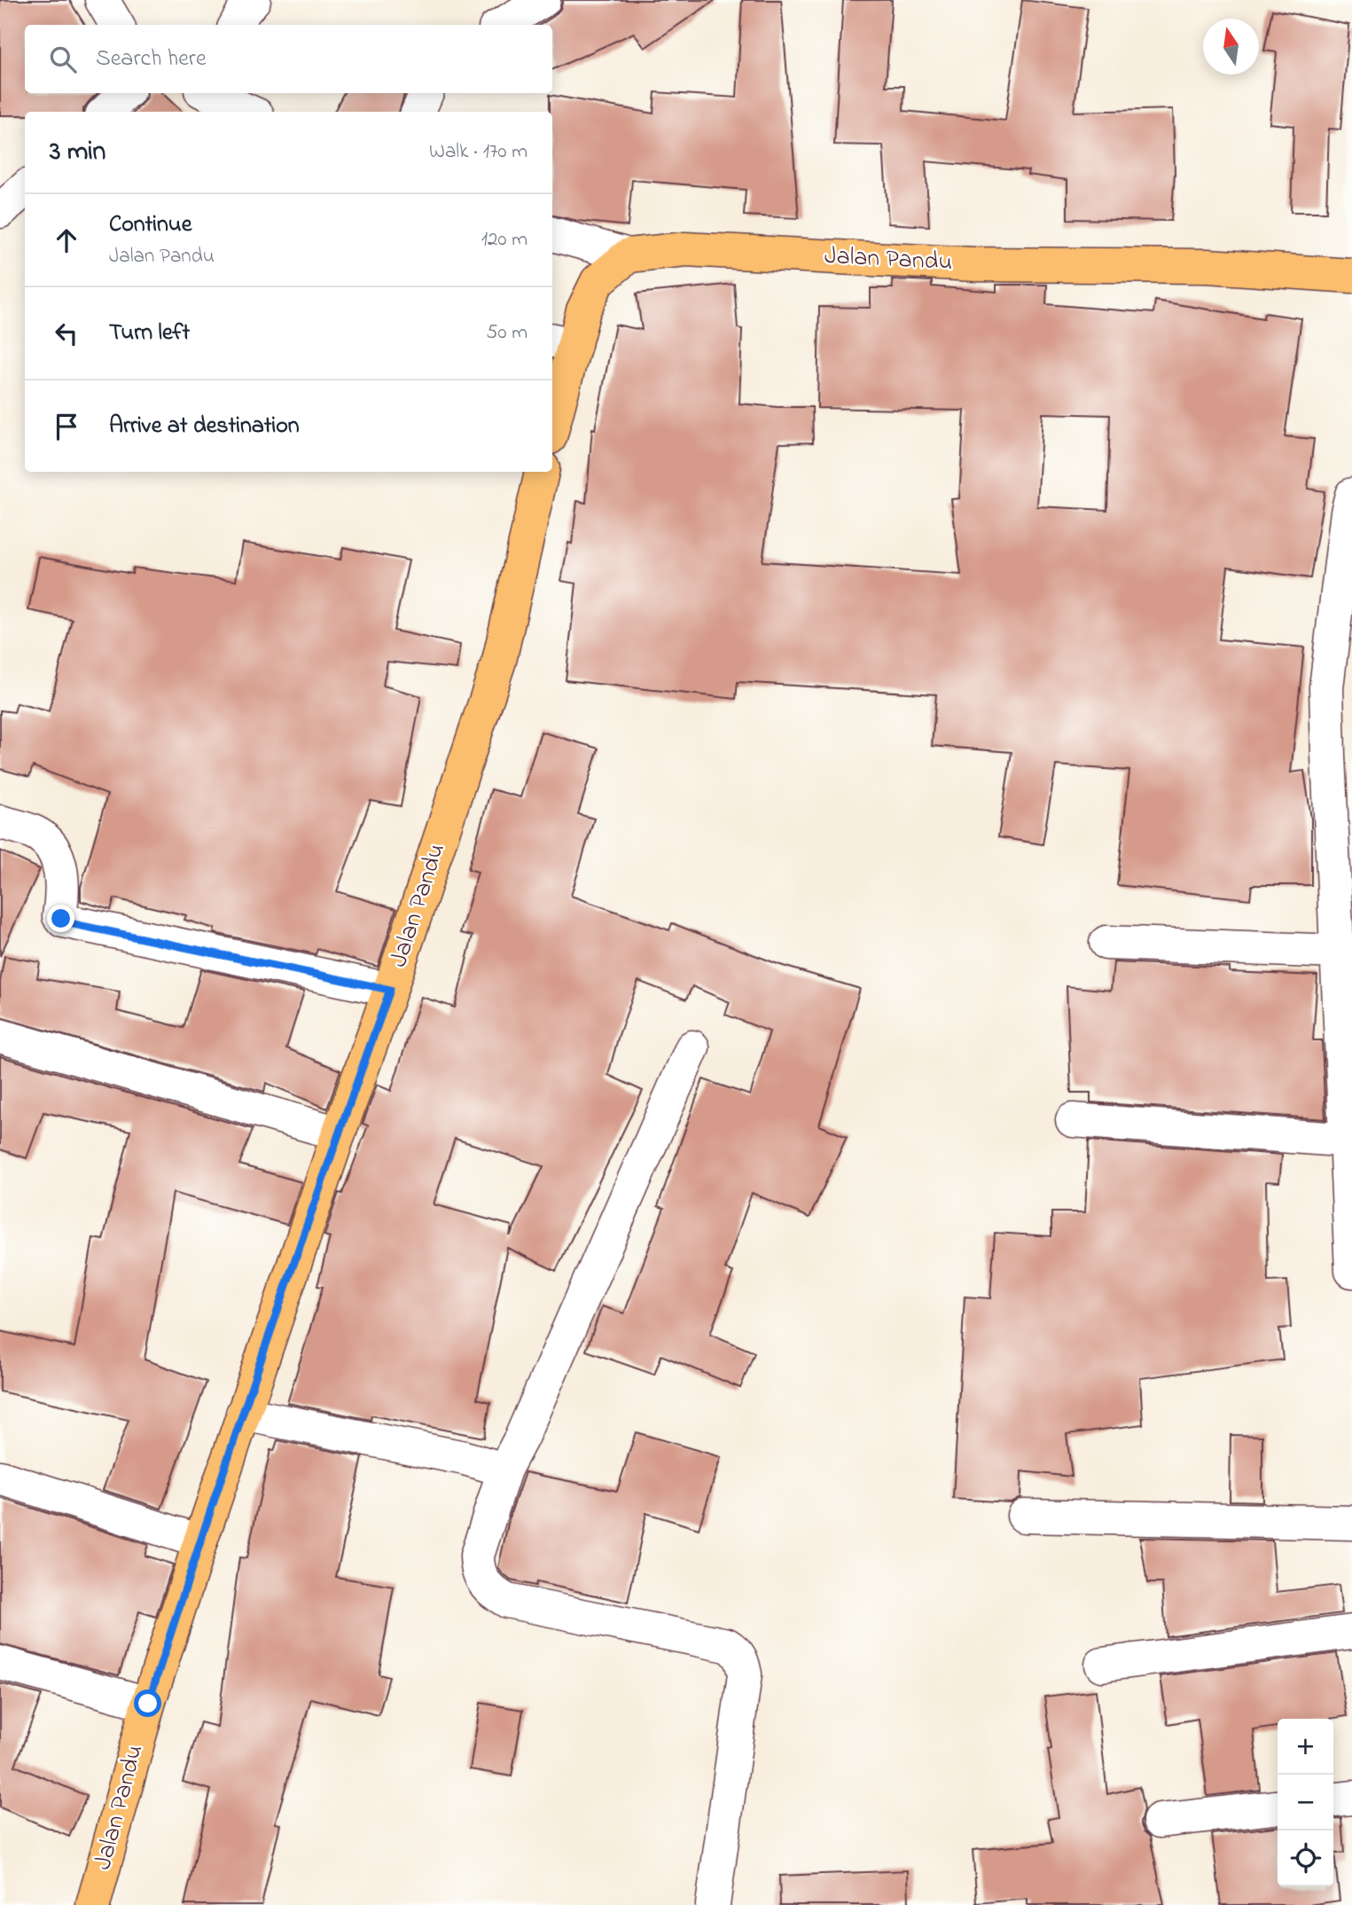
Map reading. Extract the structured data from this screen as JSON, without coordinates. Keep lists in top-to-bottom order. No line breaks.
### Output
{"streets":{"main road":["Jalan Pandu"]},"north":"top","page":{"search":"Search here","heading":["3 min","Walk · 170 m"],"list":[["Continue","Jalan Pandu","120 m"],["Turn left","50 m"],"Arrive at destination"],"map_buttons":["+","−"]}}
